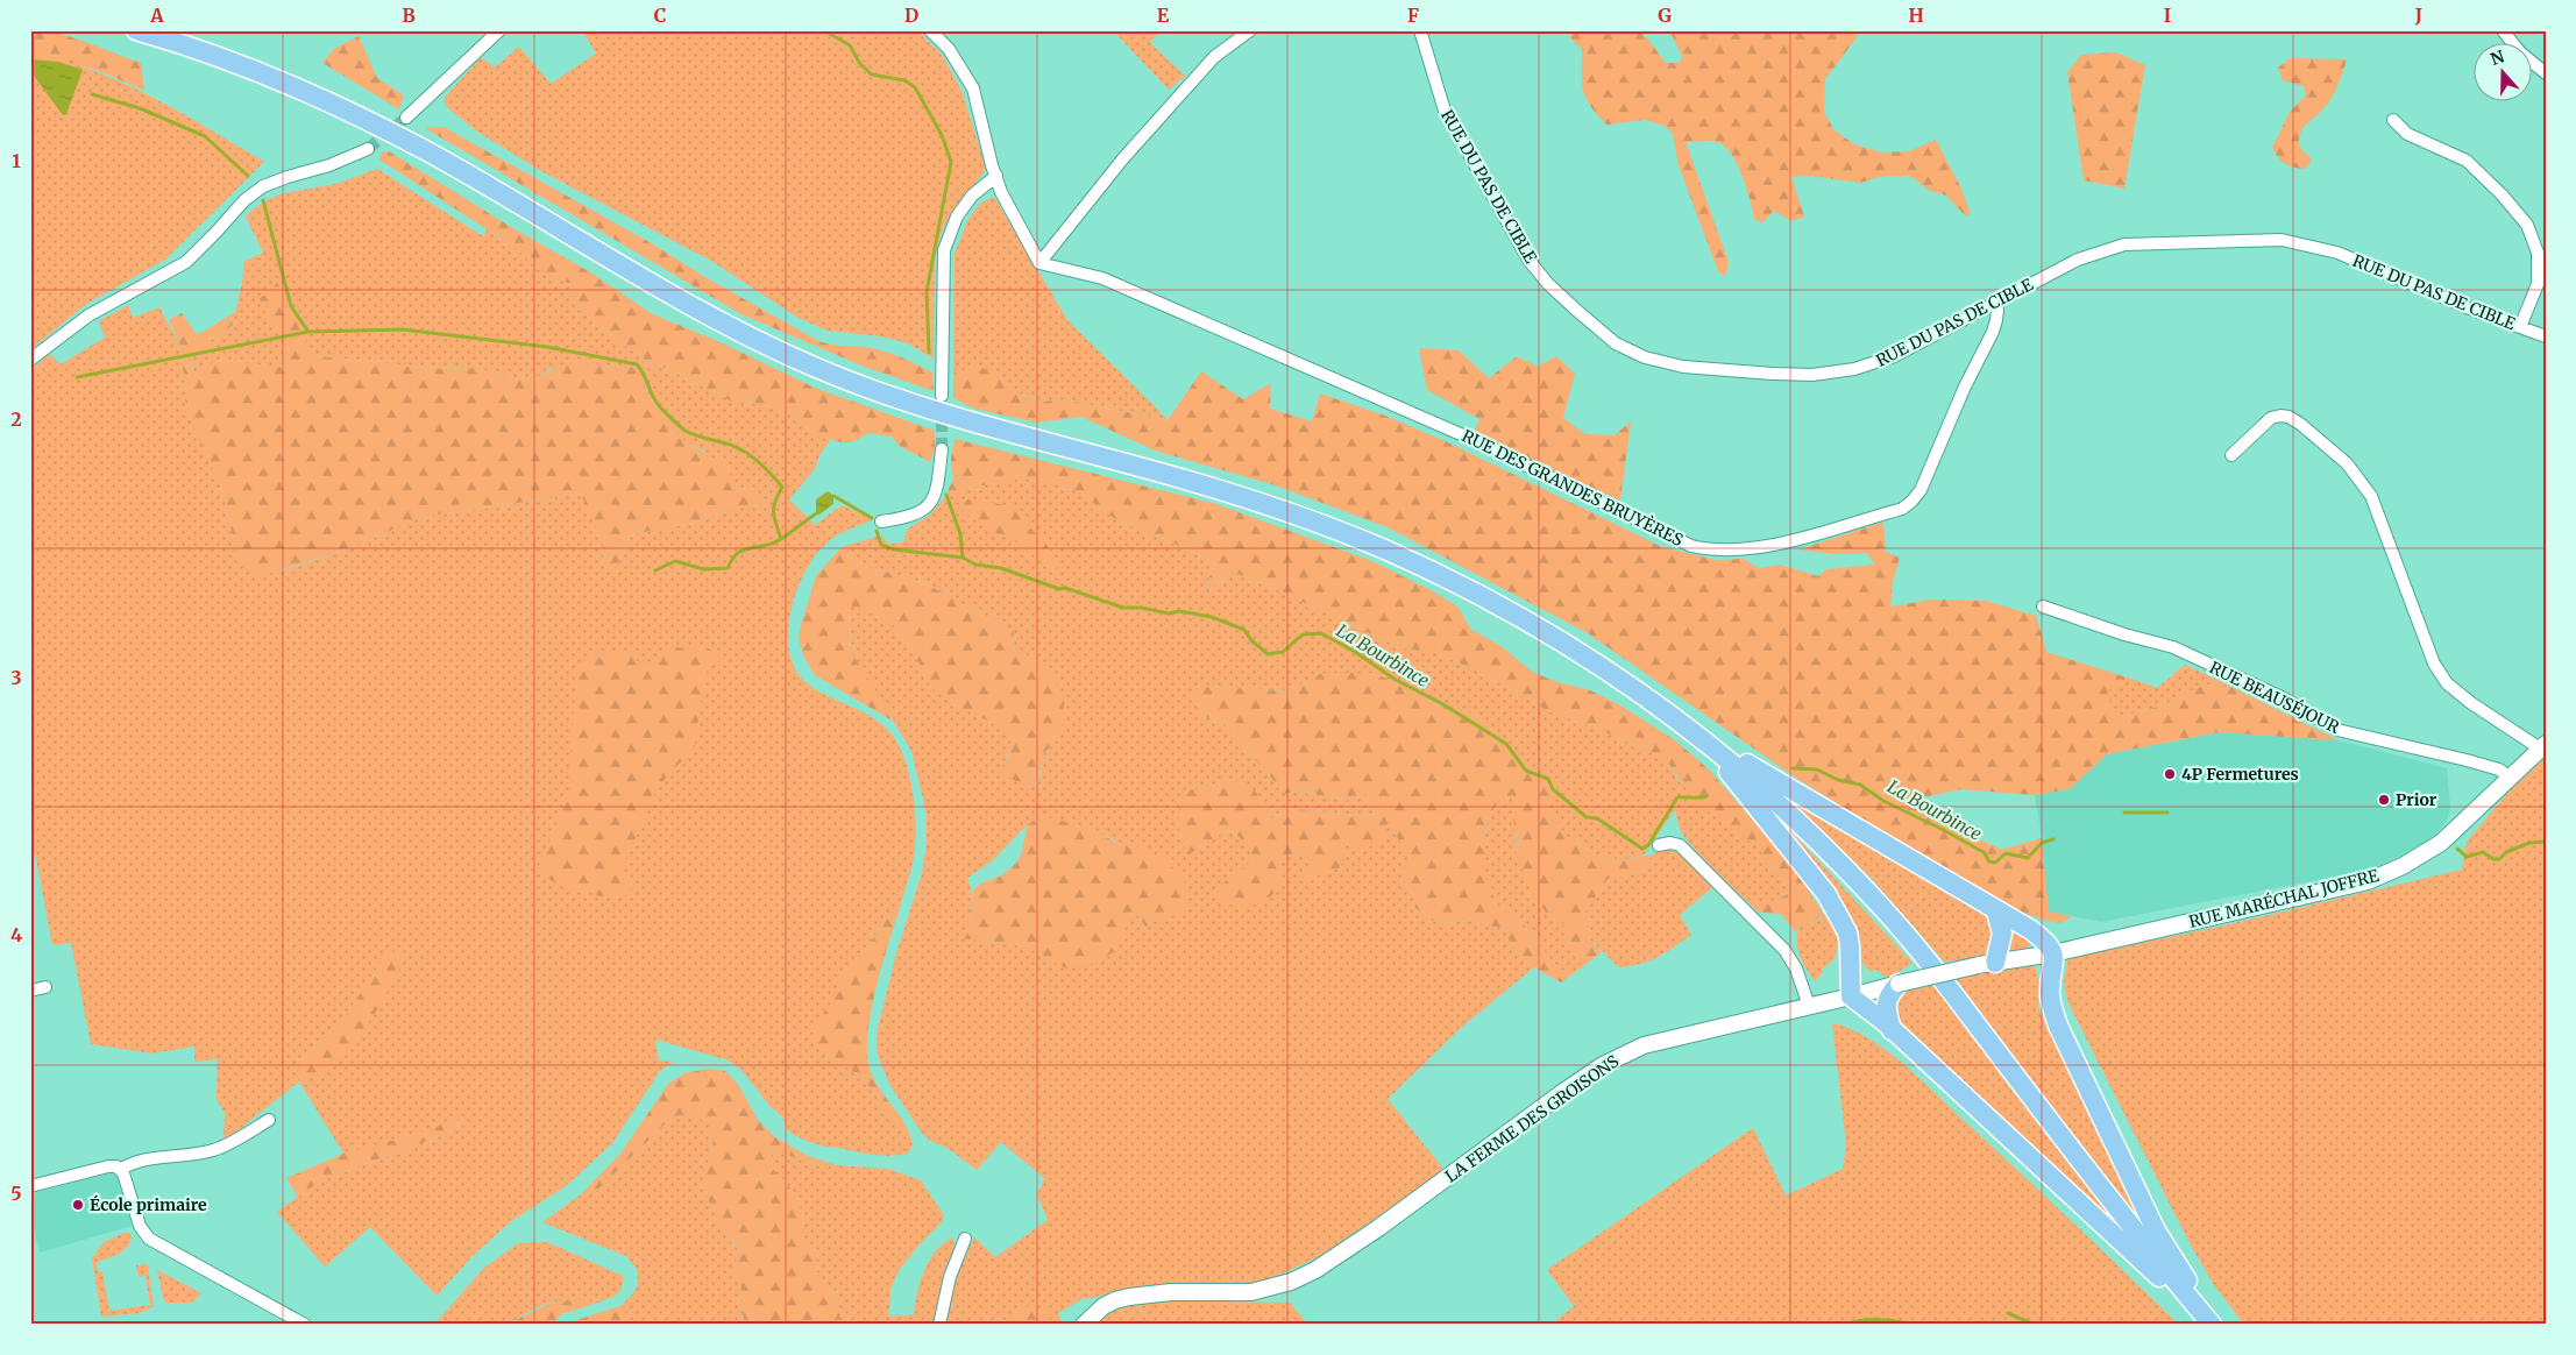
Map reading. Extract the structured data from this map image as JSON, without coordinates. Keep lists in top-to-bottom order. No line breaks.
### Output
{"streets":{"main road":["RUE MARÉCHAL JOFFRE","LA FERME DES GROISONS"],"street":["RUE DU PAS DE CIBLE","RUE DES GRANDES BRUYÈRES","RUE BEAUSÉJOUR"]},"crossings":[["RUE DU PAS DE CIBLE","RUE DES GRANDES BRUYÈRES"],["RUE BEAUSÉJOUR","RUE MARÉCHAL JOFFRE"],["RUE MARÉCHAL JOFFRE","LA FERME DES GROISONS"]],"water":["La Bourbince"],"places":["4P Fermetures","Prior","École primaire"],"north":"top","grid":{"columns":["A","B","C","D","E","F","G","H","I","J"],"rows":["1","2","3","4","5"]}}
